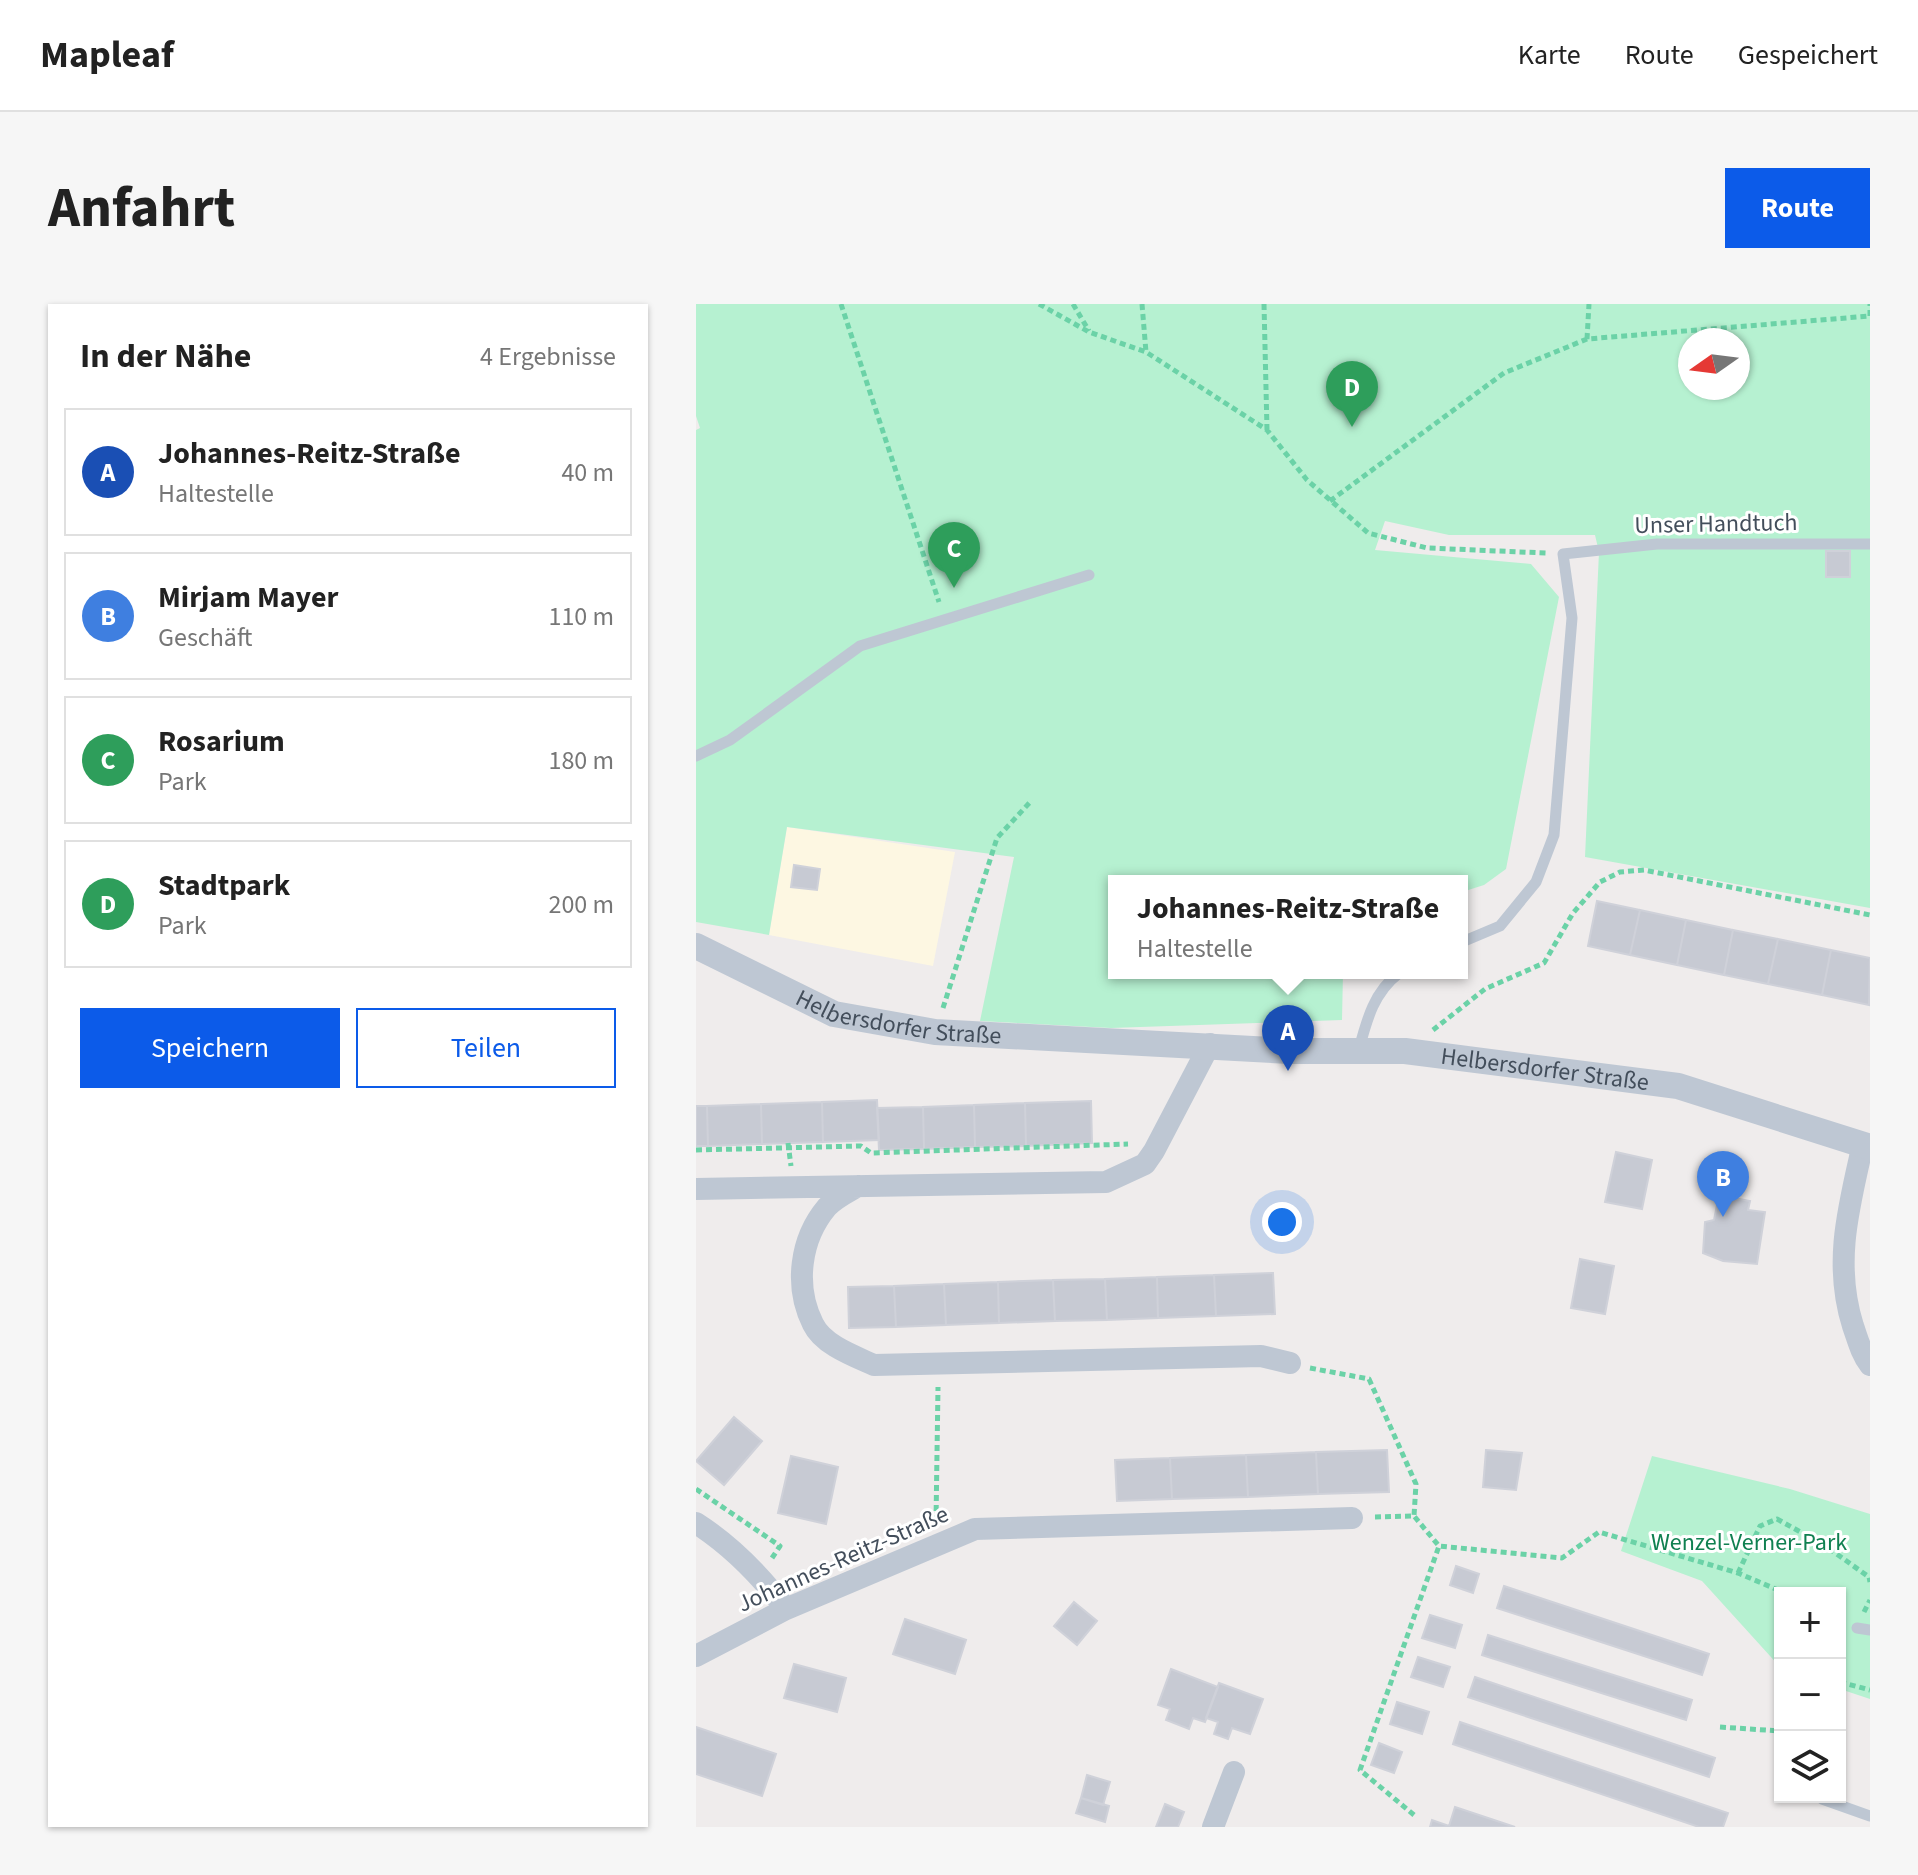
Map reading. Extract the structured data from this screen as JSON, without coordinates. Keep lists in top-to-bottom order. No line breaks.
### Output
{"streets":{"street":["Helbersdorfer Straße","Johannes-Reitz-Straße"],"lane":["Unser Handtuch"]},"parks":["Wenzel-Verner-Park"],"north":"left","page":{"header":"Mapleaf","nav":["Karte","Route","Gespeichert"],"buttons":["Route",["Speichern","Teilen"]],"title":"Anfahrt","heading":["In der Nähe","4 Ergebnisse"],"pins":["D","C","A","B"],"list":[{"mark":"A","name":"Johannes-Reitz-Straße","note":"Haltestelle","value":"40 m"},{"mark":"B","name":"Mirjam Mayer","note":"Geschäft","value":"110 m"},{"mark":"C","name":"Rosarium","note":"Park","value":"180 m"},{"mark":"D","name":"Stadtpark","note":"Park","value":"200 m"}],"popup":["Johannes-Reitz-Straße","Haltestelle"],"map_buttons":["+","−"]}}
